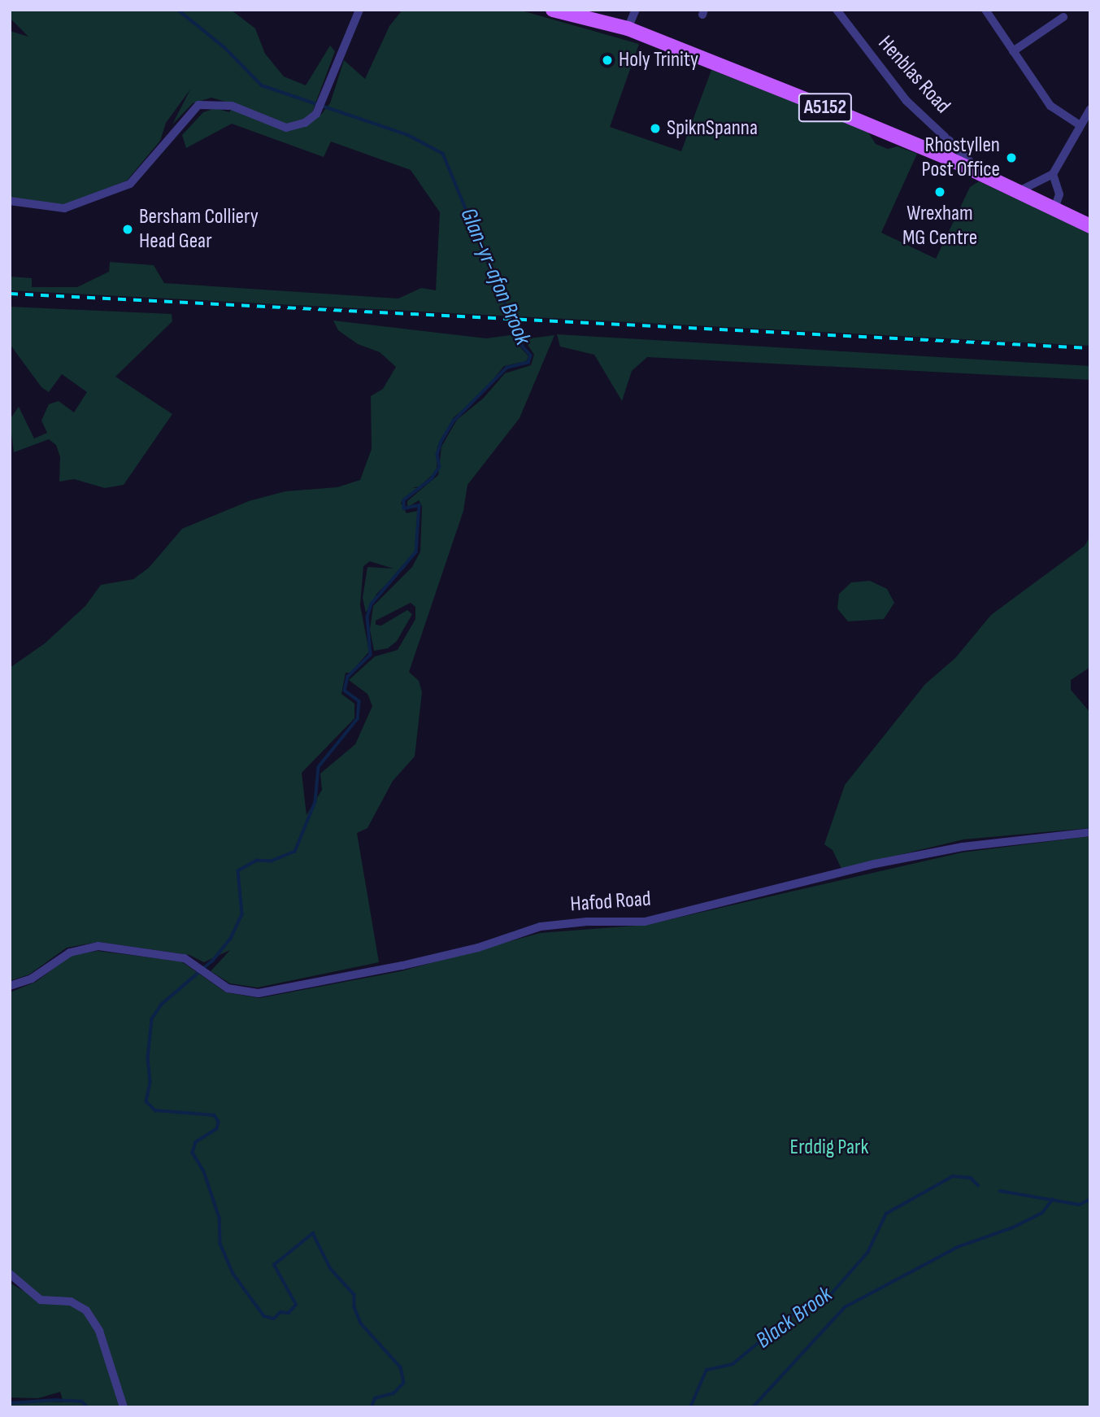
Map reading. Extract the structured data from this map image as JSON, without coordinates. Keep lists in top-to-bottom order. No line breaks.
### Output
{"streets":{"main road":["A5152"],"street":["Henblas Road","Hafod Road"]},"crossings":[["Henblas Road","A5152"]],"water":["Glan-yr-afon Brook","Black Brook"],"parks":["Erddig Park"],"places":["Holy Trinity","SpiknSpanna","Rhostyllen Post Office","Wrexham MG Centre","Bersham Colliery Head Gear"]}
